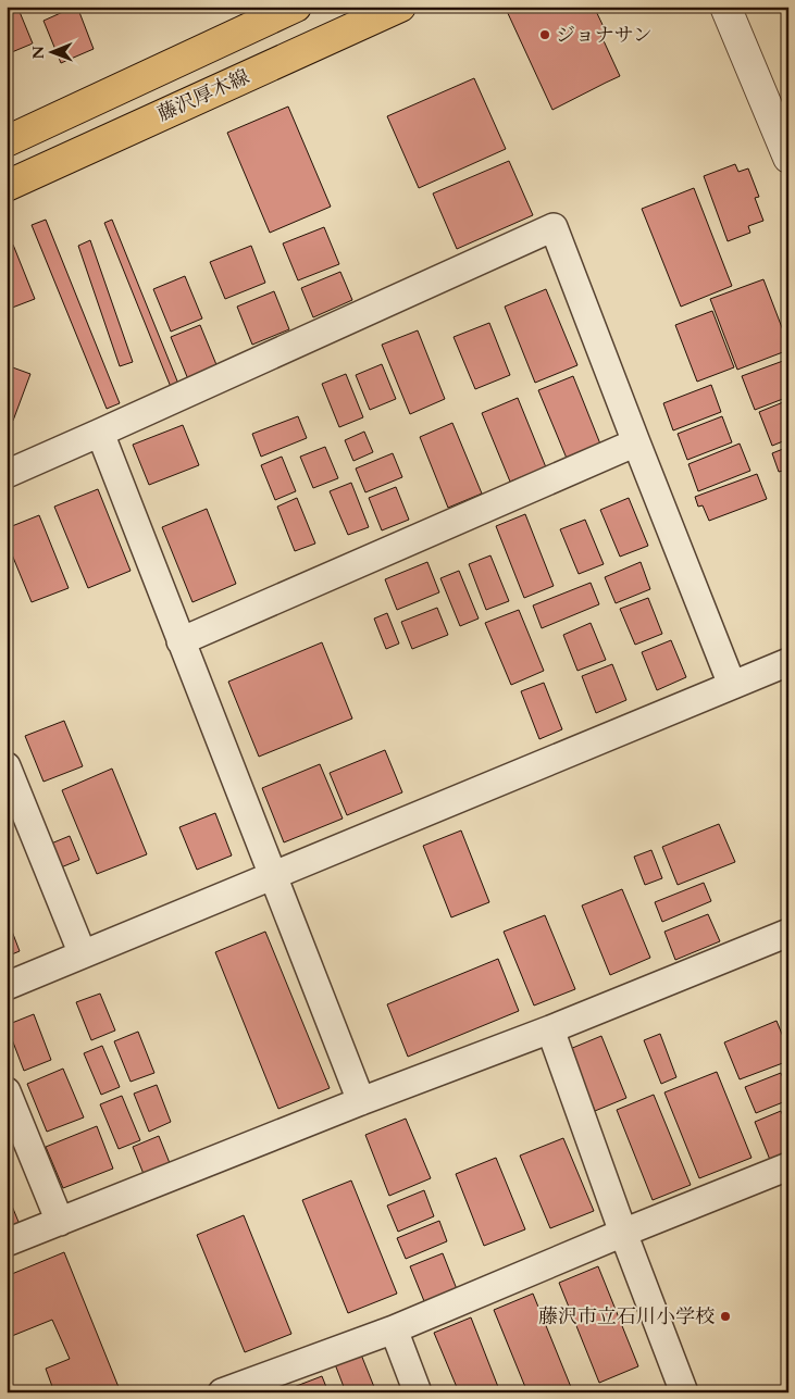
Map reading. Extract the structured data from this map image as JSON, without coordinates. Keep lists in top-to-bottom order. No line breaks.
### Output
{"streets":{"main road":["藤沢厚木線"]},"places":["ジョナサン","藤沢市立石川小学校"],"north":"left"}
